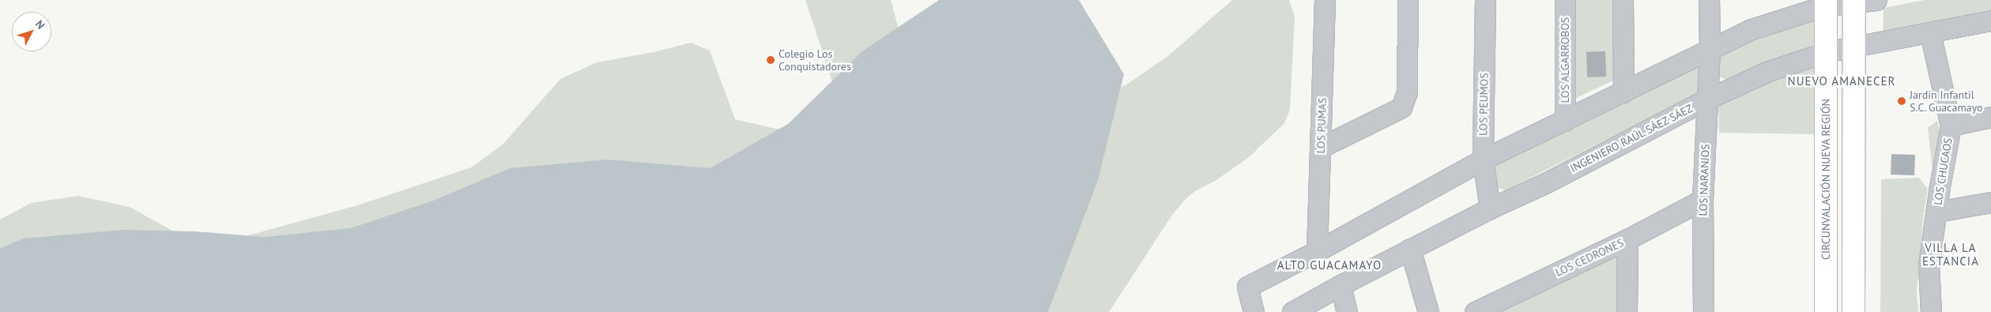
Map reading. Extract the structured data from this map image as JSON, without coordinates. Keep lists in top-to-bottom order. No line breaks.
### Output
{"streets":{"main road":["CIRCUNVALACIÓN NUEVA REGIÓN"],"street":["LOS ALGARROBOS","LOS PEUMOS","LOS PUMAS","INGENIERO RAÚL SÁEZ SÁEZ","LOS CHUCAOS","LOS NARANJOS","LOS CEDRONES"]},"crossings":[["LOS PEUMOS","INGENIERO RAÚL SÁEZ SÁEZ"],["INGENIERO RAÚL SÁEZ SÁEZ","LOS CHUCAOS"],["INGENIERO RAÚL SÁEZ SÁEZ","CIRCUNVALACIÓN NUEVA REGIÓN"],["INGENIERO RAÚL SÁEZ SÁEZ","LOS NARANJOS"],["LOS NARANJOS","LOS CEDRONES"]],"districts":["NUEVO AMANECER","VILLA LA ESTANCIA","ALTO GUACAMAYO"],"places":["Colegio Los Conquistadores","Jardin Infantil S.C. Guacamayo"],"north":"top right"}
